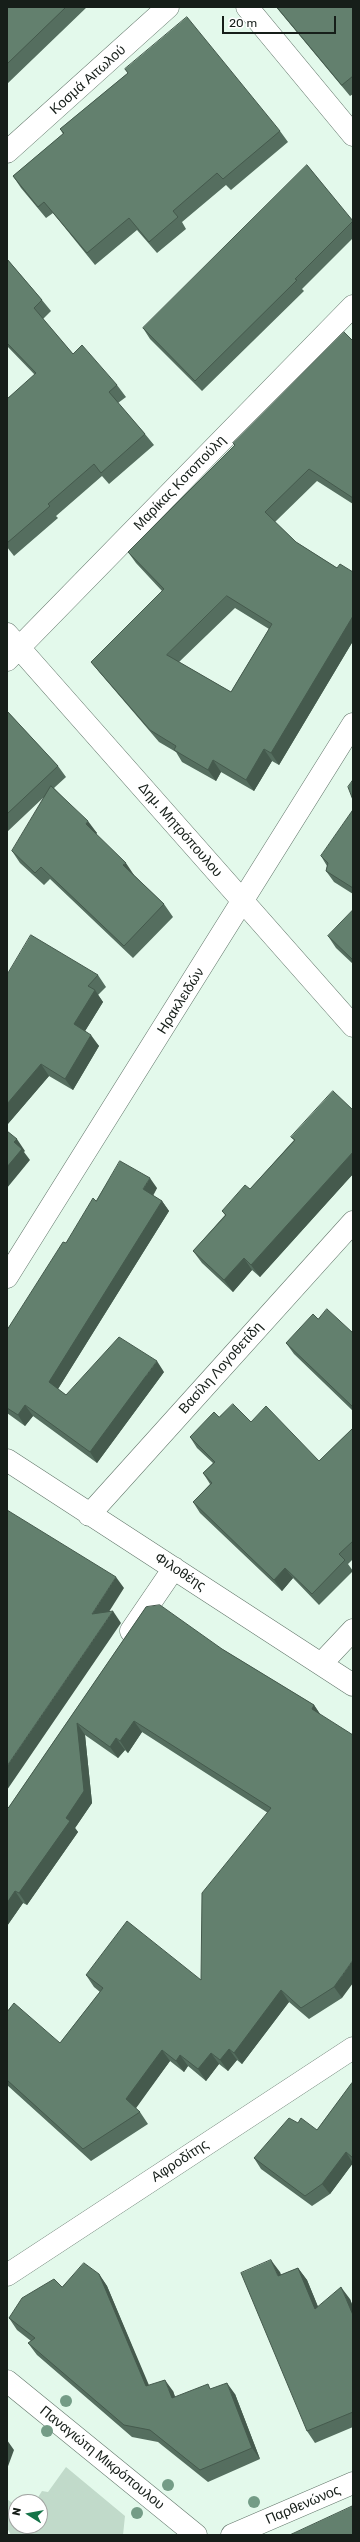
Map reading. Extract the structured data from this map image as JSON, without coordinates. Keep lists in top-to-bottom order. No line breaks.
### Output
{"streets":{"street":["Κοσμά Αιτωλού","Μαρίκας Κοτοπούλη","Δημ. Μητρόπουλου","Ηρακλειδών","Βασίλη Λογοθετίδη","Φιλοθέης","Αφροδίτης","Παναγιώτη Μικρόπουλου","Παρθενώνος"]},"crossings":[["Μαρίκας Κοτοπούλη","Δημ. Μητρόπουλου"],["Δημ. Μητρόπουλου","Ηρακλειδών"],["Βασίλη Λογοθετίδη","Φιλοθέης"]],"scale_bar":"20 m","north":"left"}
